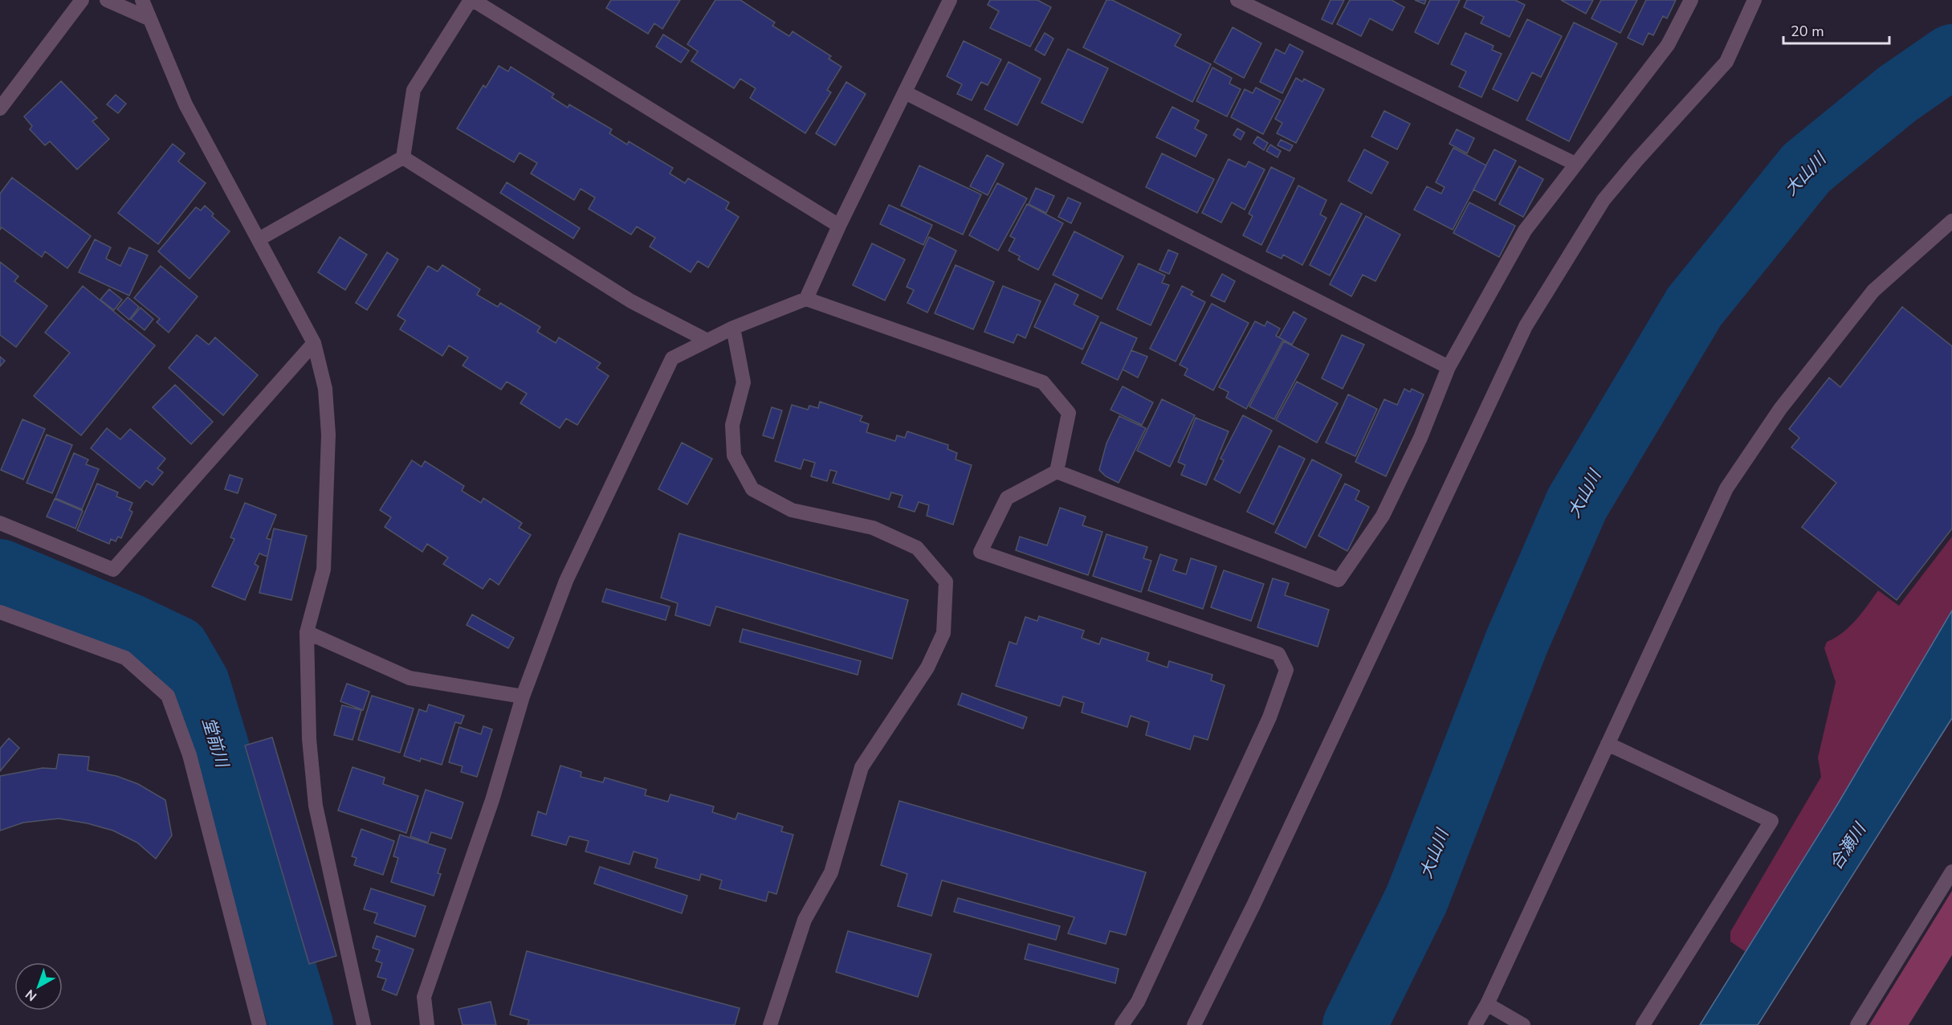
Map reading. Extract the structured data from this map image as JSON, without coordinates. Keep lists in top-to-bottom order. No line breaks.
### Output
{"water":["大山川","堂前川","合瀬川"],"scale_bar":"20 m","north":"bottom left"}
